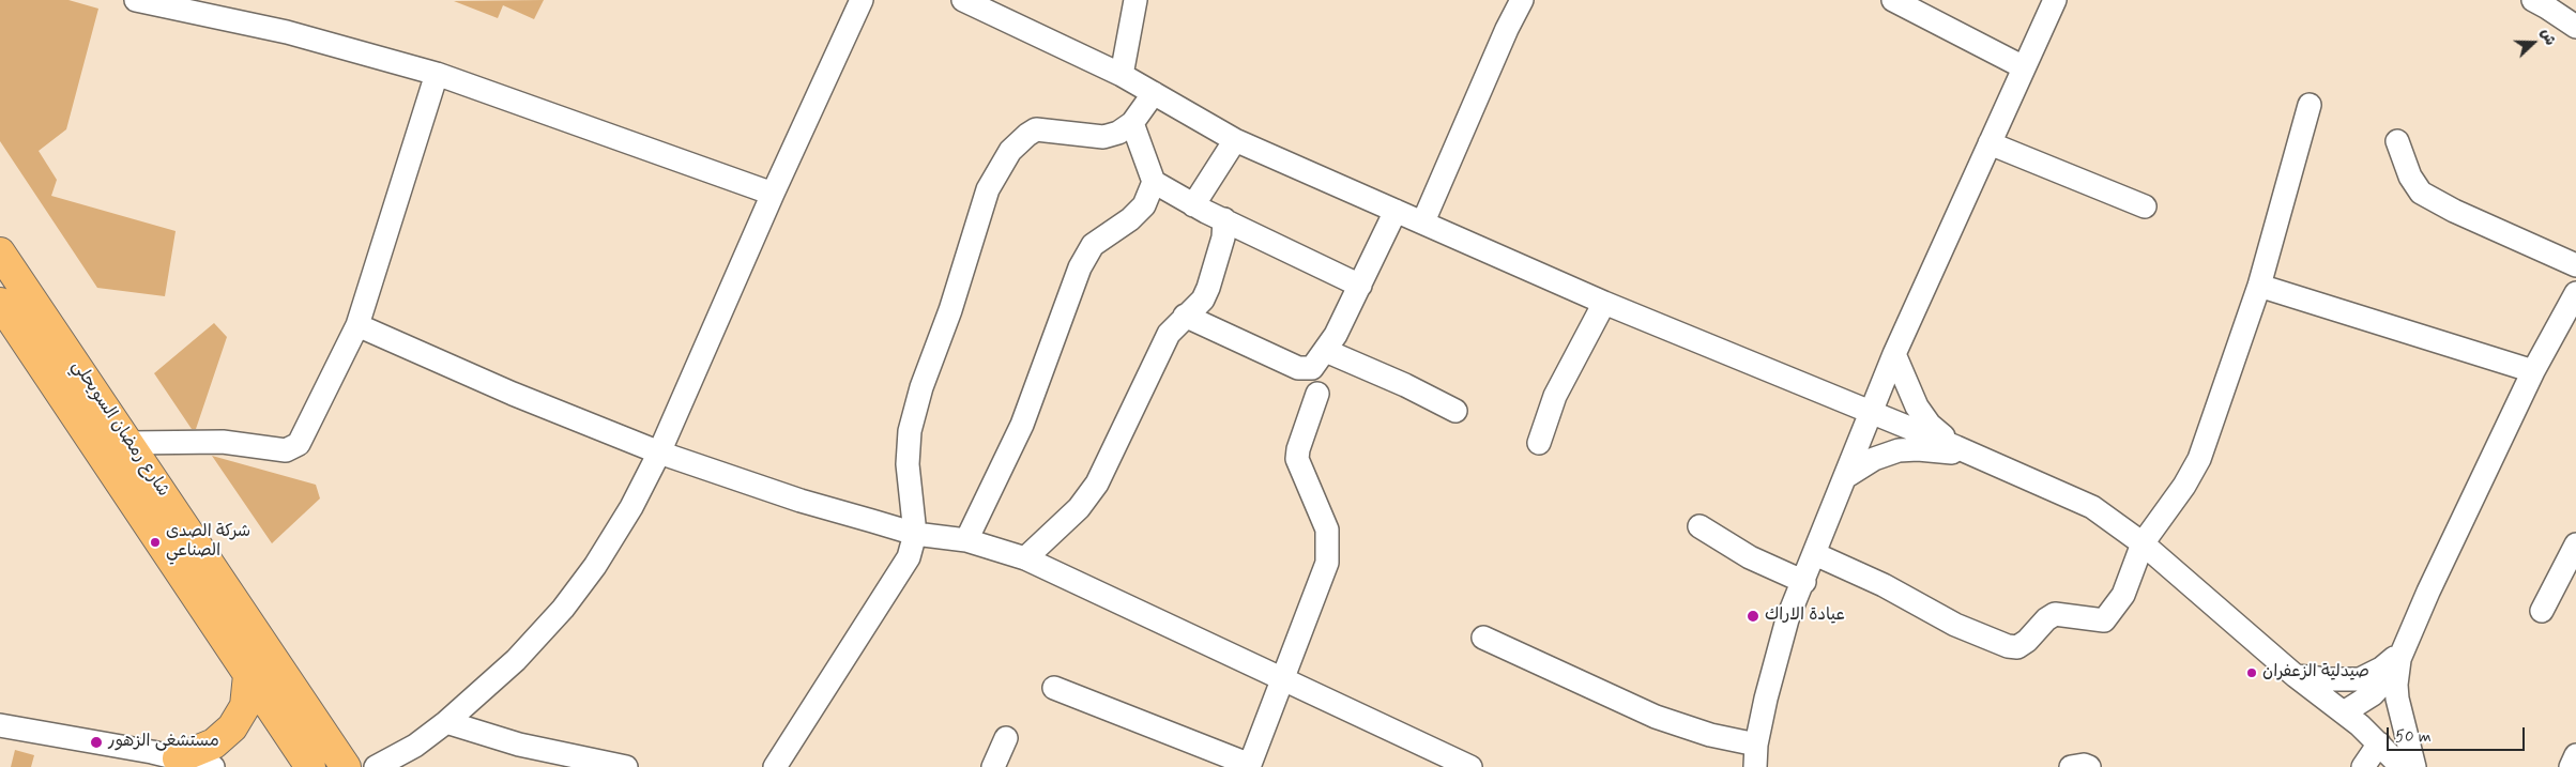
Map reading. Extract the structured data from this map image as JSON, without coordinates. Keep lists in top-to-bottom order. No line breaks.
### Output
{"streets":{"main road":["شارع رمضان السويحلي"]},"places":["شركة الصدى الصناعي","عيادة الاراك","صيدلية الزعفران","مستشغى الزهور"],"scale_bar":"50 m","north":"right"}
